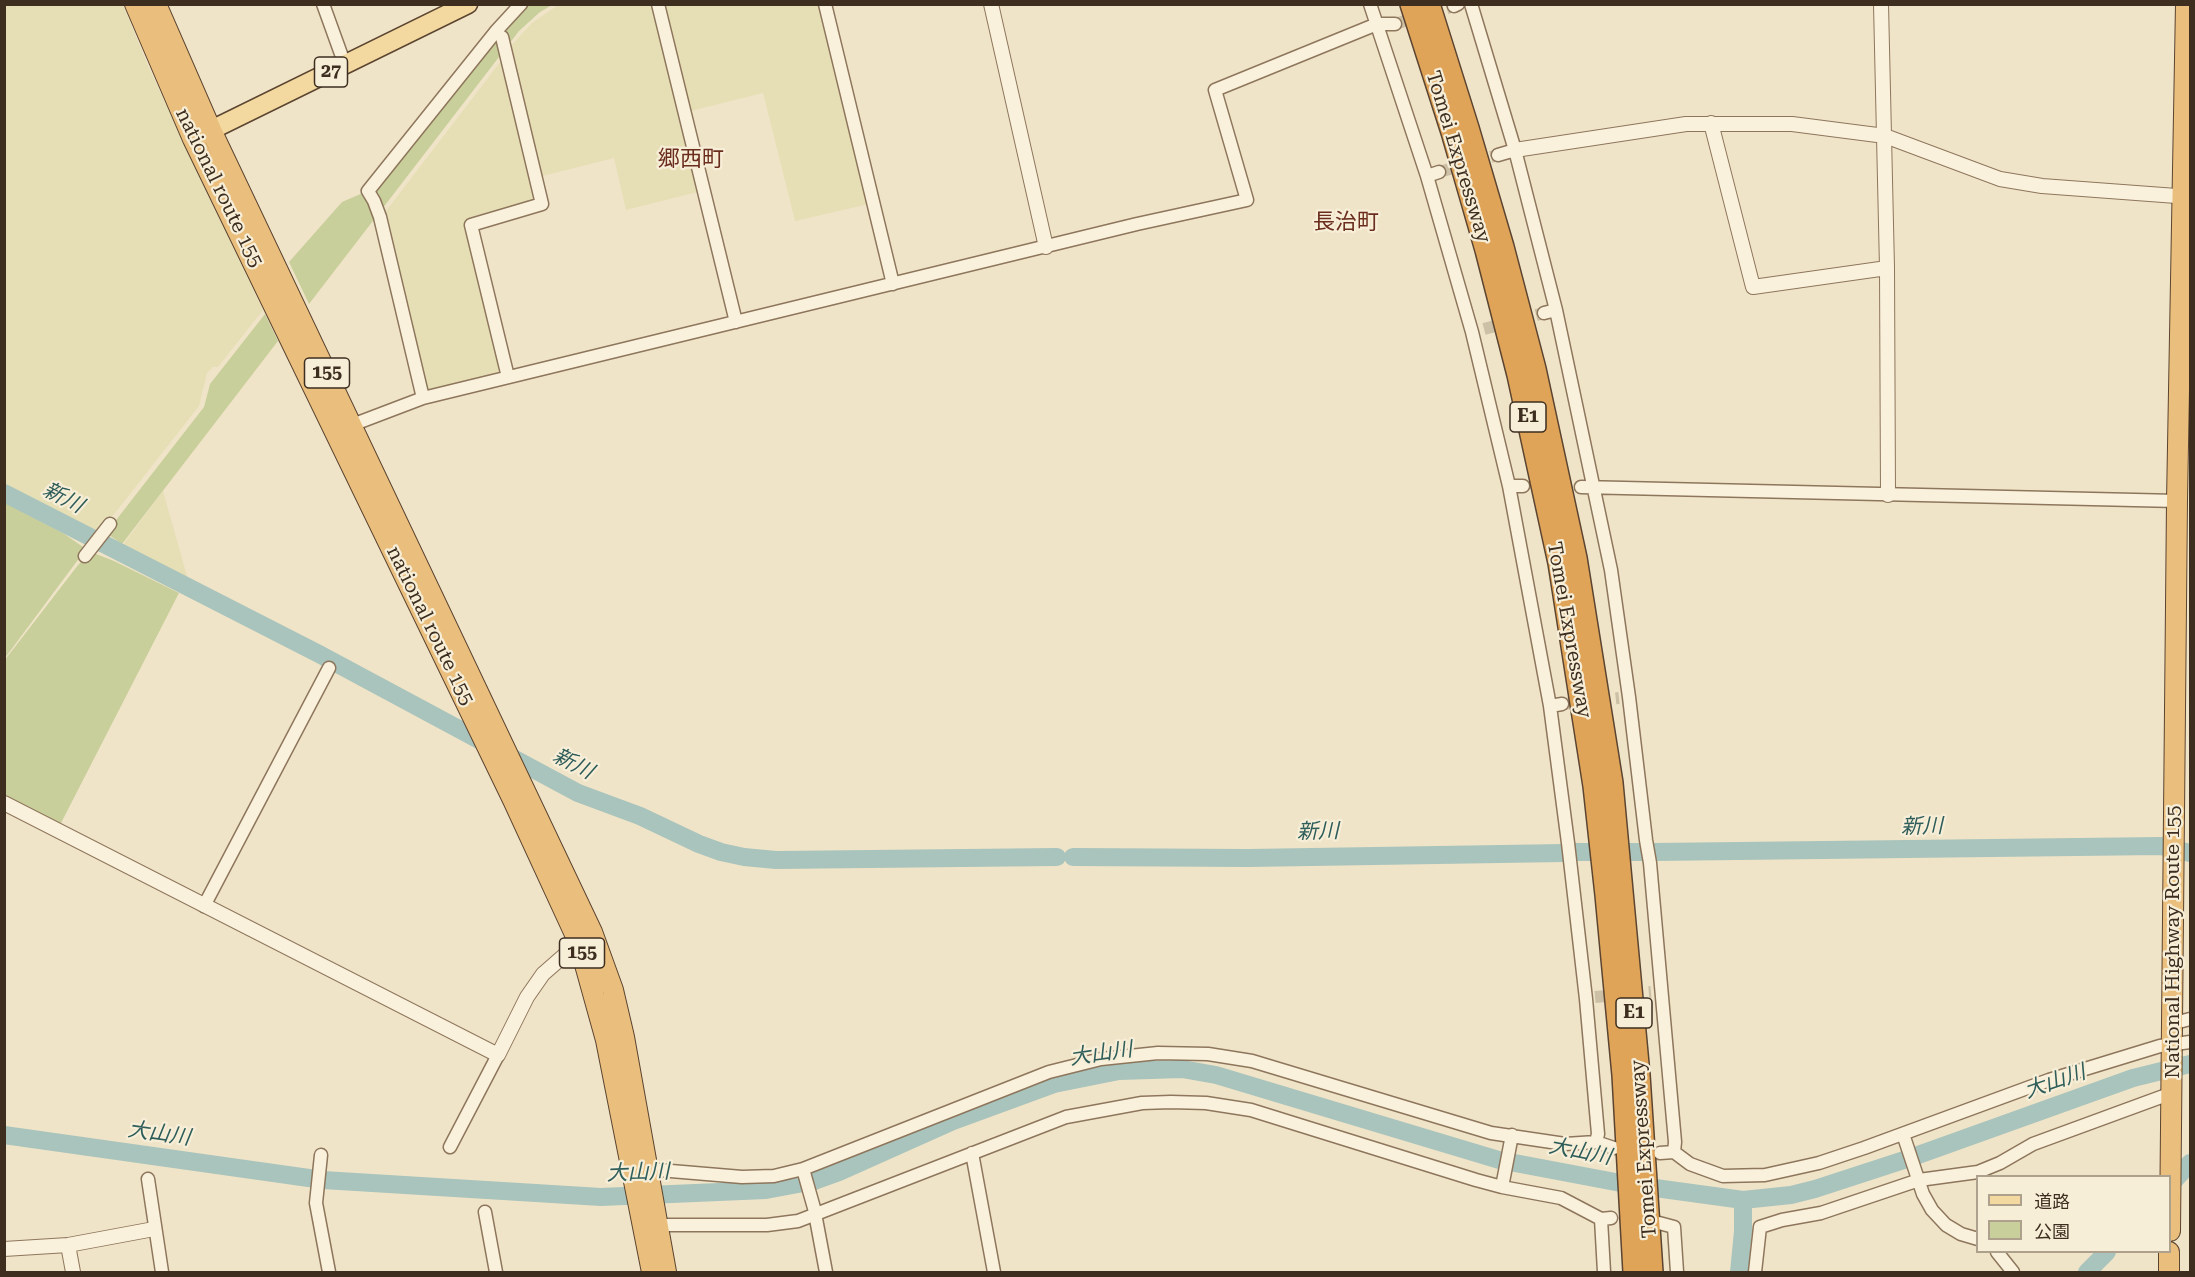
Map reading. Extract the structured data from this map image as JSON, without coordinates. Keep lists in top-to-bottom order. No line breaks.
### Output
{"streets":{"highway":["Tomei Expressway","national route 155","155","E1","National Highway Route 155"],"main road":["27"]},"crossings":[["27","national route 155"]],"districts":["郷西町","長治町"],"water":["新川","大山川"],"legend":["道路","公園"]}
